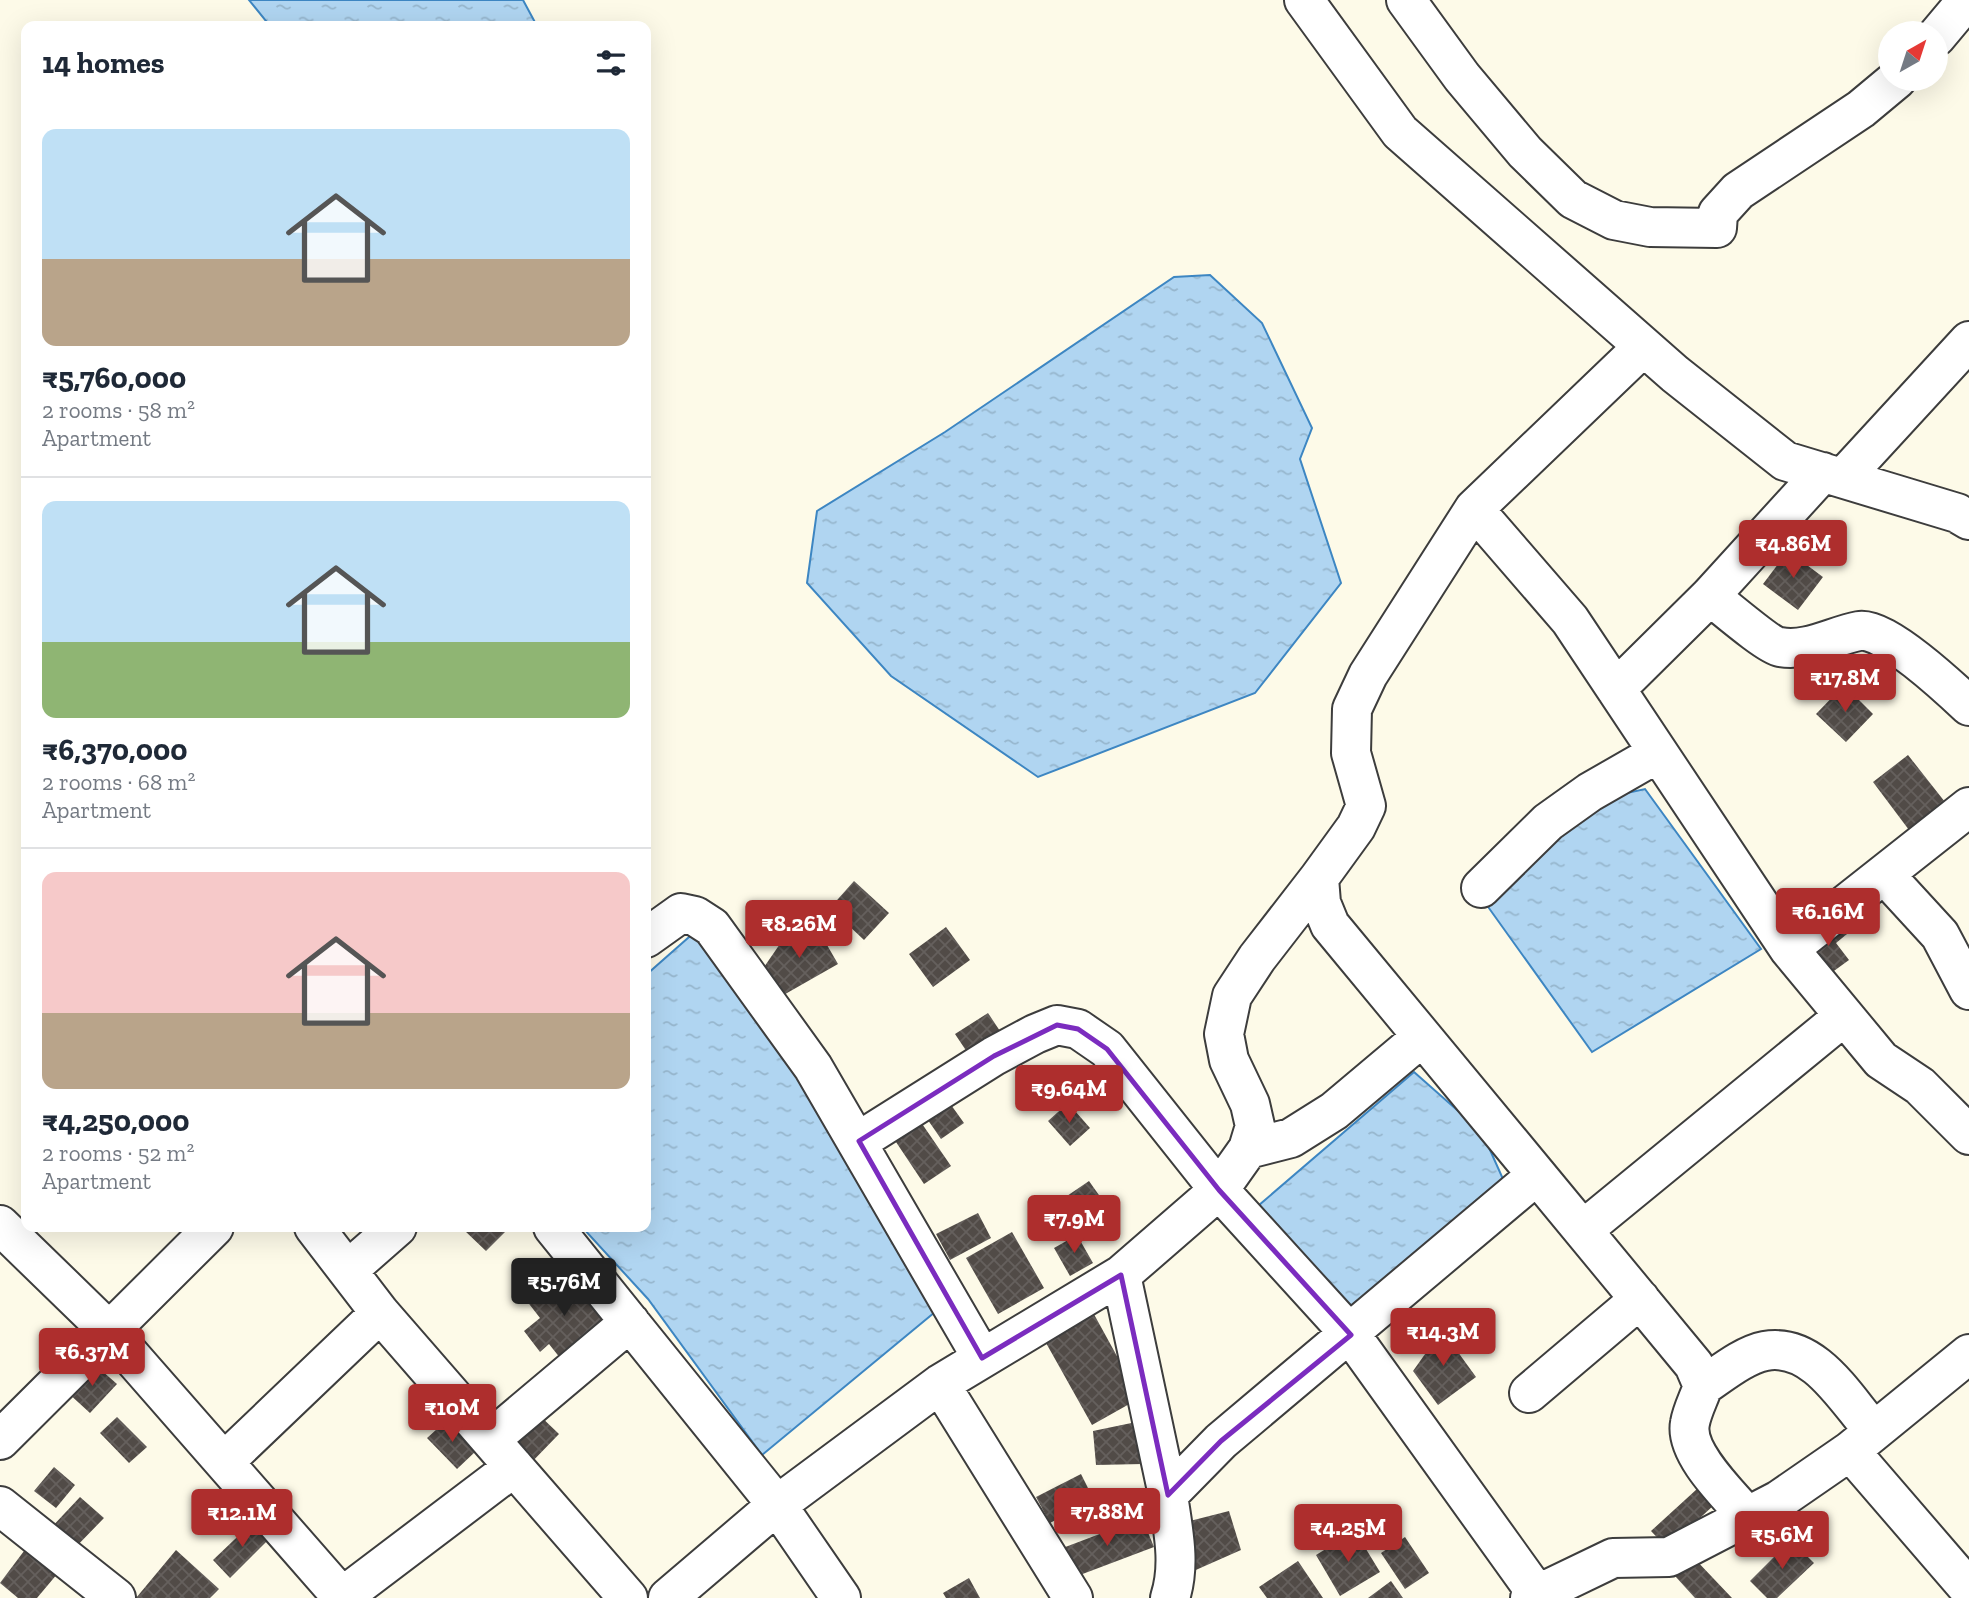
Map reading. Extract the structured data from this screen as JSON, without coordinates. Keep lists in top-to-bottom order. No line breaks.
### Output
{"north":"top right","page":{"heading":"14 homes","list":[{"name":"₹5,760,000","note":"2 rooms · 58 m² · Apartment"},{"name":"₹6,370,000","note":"2 rooms · 68 m² · Apartment"},{"name":"₹4,250,000","note":"2 rooms · 52 m² · Apartment"}],"price":["₹4.86M","₹17.8M","₹6.16M","₹8.26M","₹9.64M","₹7.9M","₹5.76M","₹14.3M","₹6.37M","₹10M","₹7.88M","₹12.1M","₹4.25M","₹5.6M"]}}
